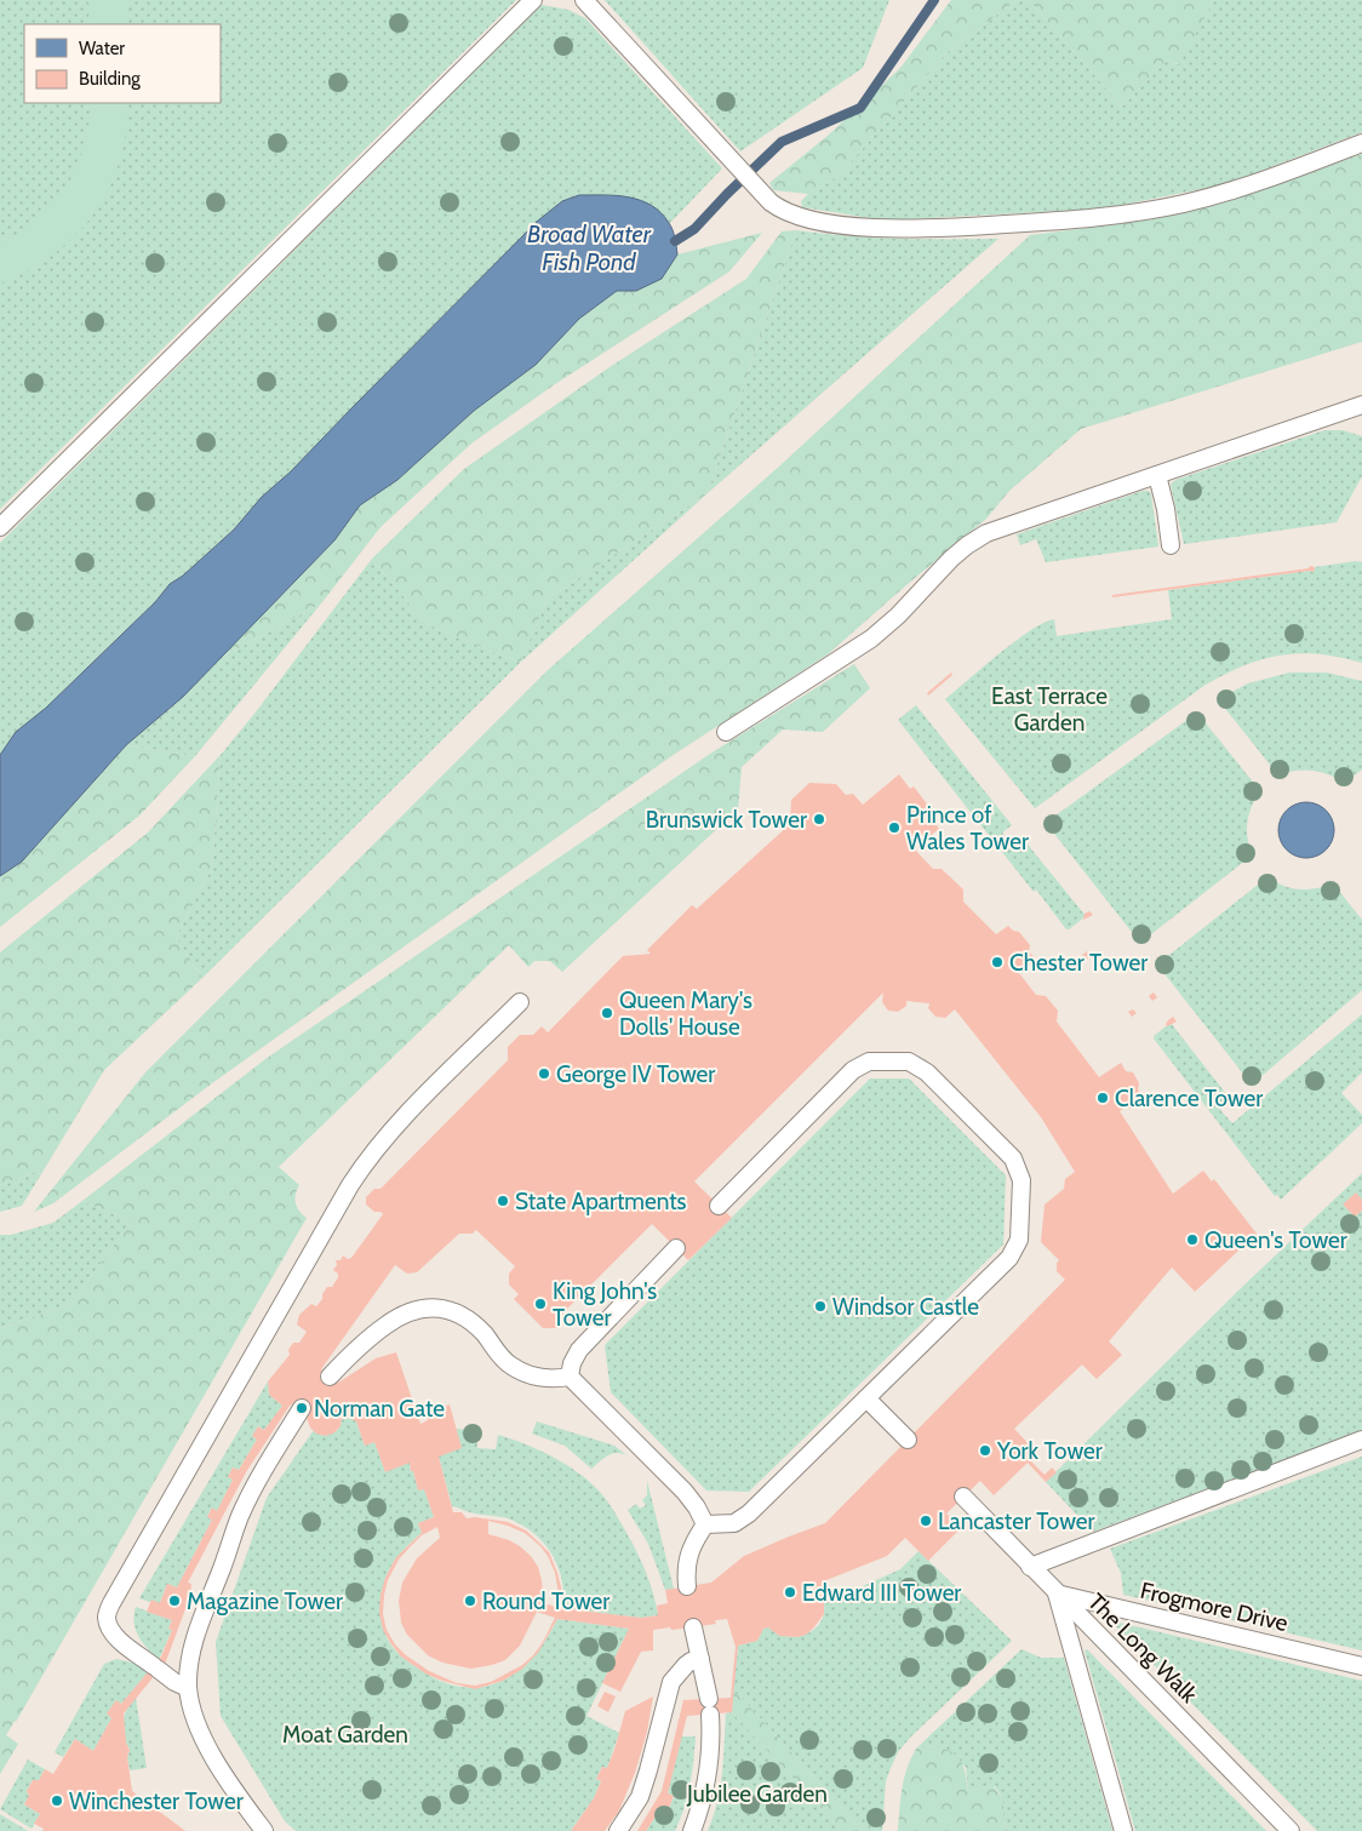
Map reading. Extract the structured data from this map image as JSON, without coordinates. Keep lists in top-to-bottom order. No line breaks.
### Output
{"streets":{"lane":["Frogmore Drive","The Long Walk"]},"crossings":[["Frogmore Drive","The Long Walk"]],"water":["Broad Water Fish Pond"],"parks":["East Terrace Garden","Moat Garden","Jubilee Garden"],"places":["Brunswick Tower","Prince of Wales Tower","Chester Tower","Queen Mary's Dolls' House","George IV Tower","Clarence Tower","State Apartments","Queen's Tower","King John's Tower","Windsor Castle","Norman Gate","York Tower","Lancaster Tower","Edward III Tower","Magazine Tower","Round Tower","Winchester Tower"],"legend":["Water","Building"]}
